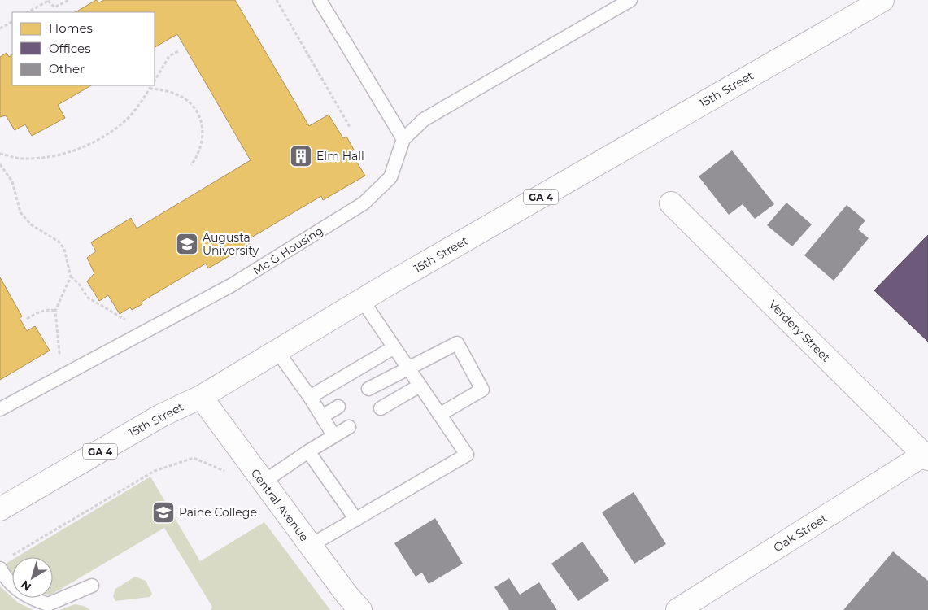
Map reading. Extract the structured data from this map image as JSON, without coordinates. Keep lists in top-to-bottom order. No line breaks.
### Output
{"streets":{"main road":["15th Street","GA 4","Verdery Street","Central Avenue","Oak Street"],"lane":["Mc G Housing"]},"crossings":[["15th Street","Central Avenue"],["Verdery Street","Oak Street"]],"places":{"building":["Elm Hall"],"school or university":["Augusta University","Paine College"]},"legend":["Homes","Offices","Other"],"north":"bottom left"}
